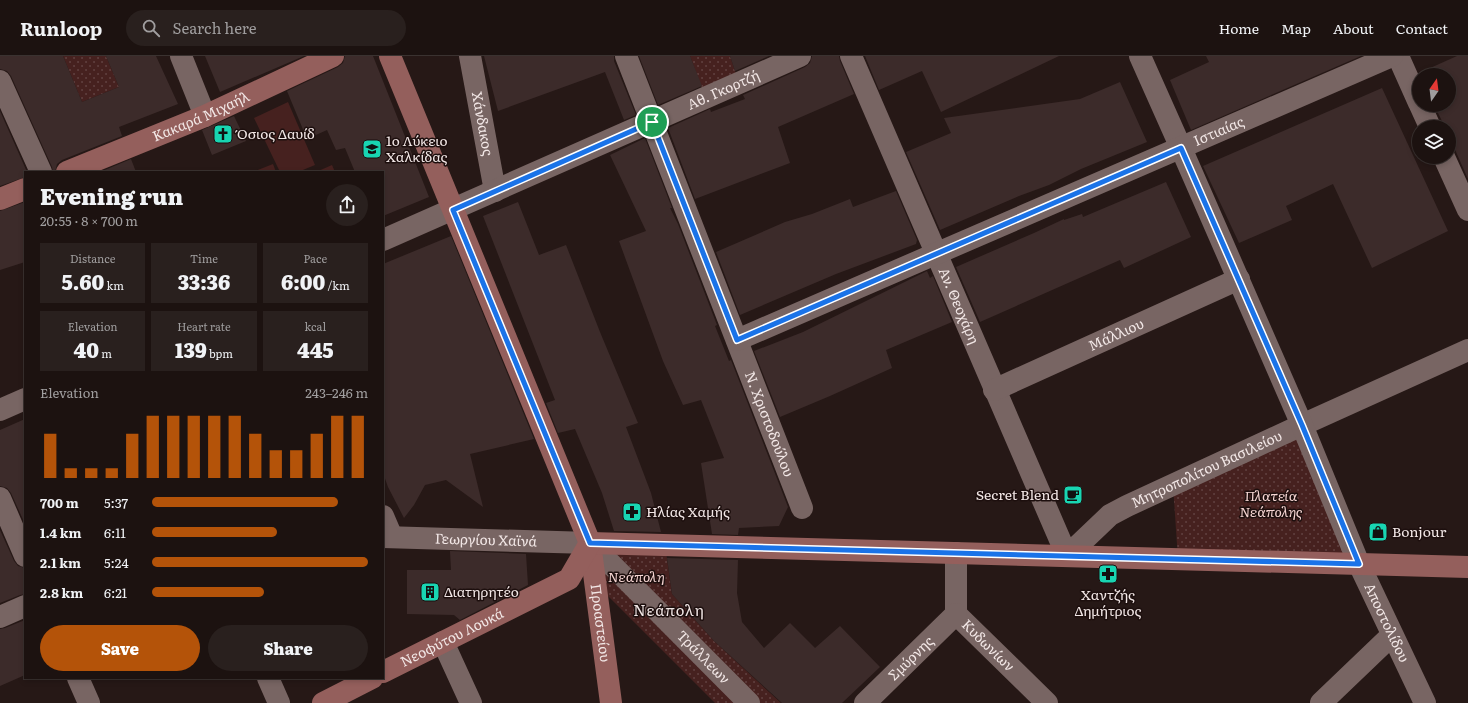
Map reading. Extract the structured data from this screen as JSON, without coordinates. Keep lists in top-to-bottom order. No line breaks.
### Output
{"streets":{"main road":["Κακαρά Μιχαήλ","Προαστείου","Νεοφύτου Λουκά"],"street":["Αθ. Γκορτζή","Χάνδακος","Ιστιαίας","Αν. Θεοχάρη","Μάλλιου","Ν. Χριστοδούλου","Μητροπολίτου Βασιλείου","Γεωργίου Χαϊνά","Αποστολίδου","Κυδωνίων","Τράλλεων","Σμύρνης"]},"crossings":[["Αθ. Γκορτζή","Χάνδακος"],["Αθ. Γκορτζή","Ν. Χριστοδούλου"],["Αθ. Γκορτζή","Προαστείου"],["Ιστιαίας","Αν. Θεοχάρη"],["Ιστιαίας","Ν. Χριστοδούλου"],["Ιστιαίας","Αποστολίδου"],["Αν. Θεοχάρη","Μάλλιου"],["Αν. Θεοχάρη","Μητροπολίτου Βασιλείου"],["Μάλλιου","Αποστολίδου"],["Μητροπολίτου Βασιλείου","Αποστολίδου"],["Γεωργίου Χαϊνά","Προαστείου"],["Γεωργίου Χαϊνά","Νεοφύτου Λουκά"],["Γεωργίου Χαϊνά","Τράλλεων"],["Προαστείου","Νεοφύτου Λουκά"],["Προαστείου","Τράλλεων"],["Νεοφύτου Λουκά","Τράλλεων"],["Κυδωνίων","Σμύρνης"]],"districts":["Νεάπολη"],"parks":["Πλατεία Νεάπολης","Νεάπολη"],"places":{"church":["Όσιος Δαυίδ"],"school or university":["1ο Λύκειο Χαλκίδας"],"cafe":["Secret Blend"],"pharmacy":["Ηλίας Χαμής","Χαντζής Δημήτριος"],"shop":["Bonjour"],"building":["Διατηρητέο"]},"north":"top","page":{"header":"Runloop","search":"Search here","nav":["Home","Map","About","Contact"],"heading":["Evening run","20:55 · 8 × 700 m"],"stats":[["Distance","5.60 km"],["Time","33:36"],["Pace","6:00 /km"],["Elevation","40 m"],["Heart rate","139 bpm"],["kcal","445"]],"chart":["Elevation","243–246 m"],"list":[{"name":"700 m","note":"5:37"},{"name":"1.4 km","note":"6:11"},{"name":"2.1 km","note":"5:24"},{"name":"2.8 km","note":"6:21"}],"buttons":["Save","Share"]}}
